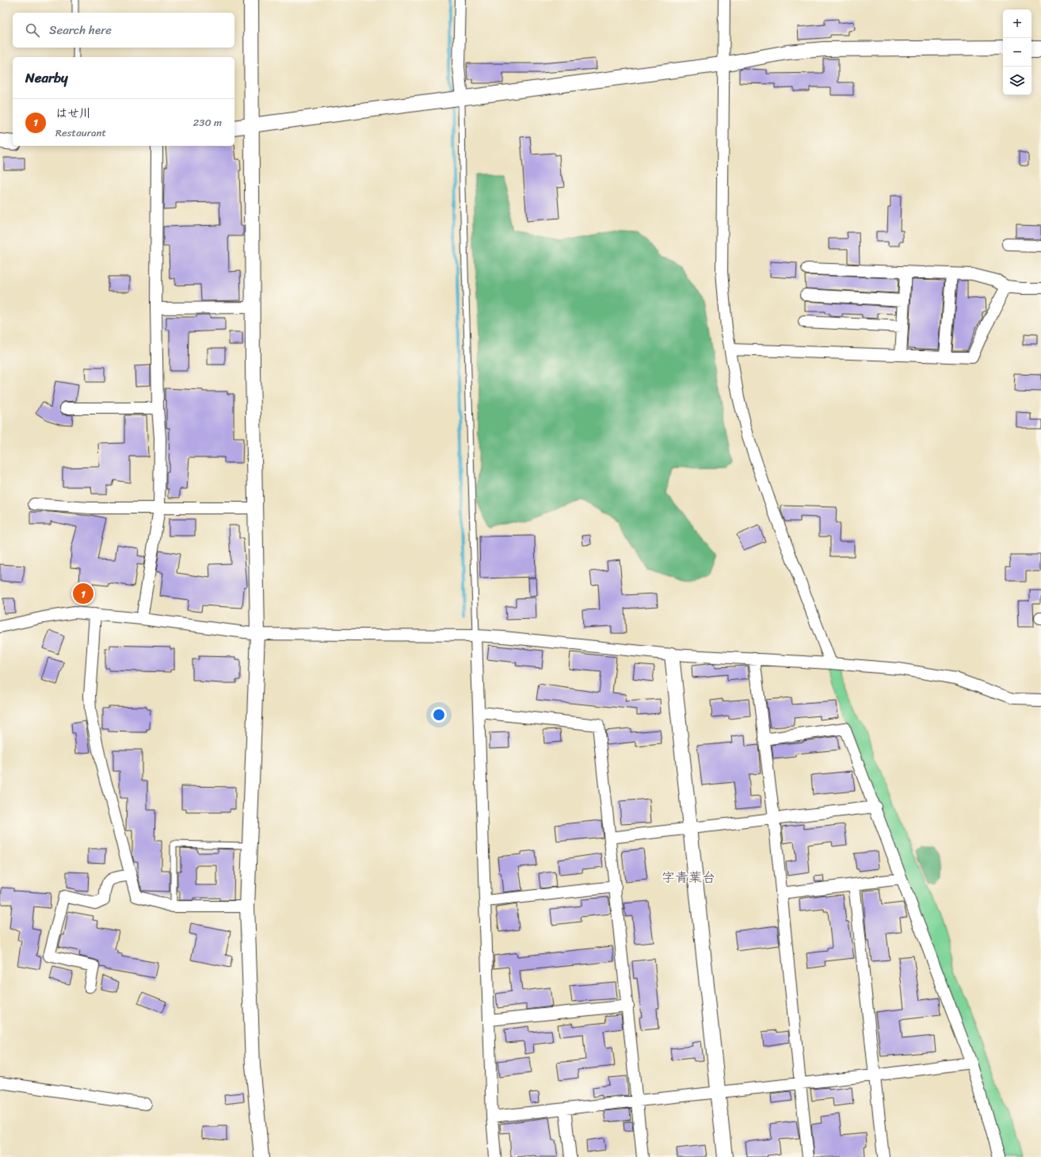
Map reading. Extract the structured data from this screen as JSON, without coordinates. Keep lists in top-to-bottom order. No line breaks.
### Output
{"districts":["字青葉台"],"page":{"map_buttons":["+","−"],"search":"Search here","heading":"Nearby","list":[{"mark":"1","name":"はせ川","note":"Restaurant","value":"230 m"}],"pins":"1"}}
